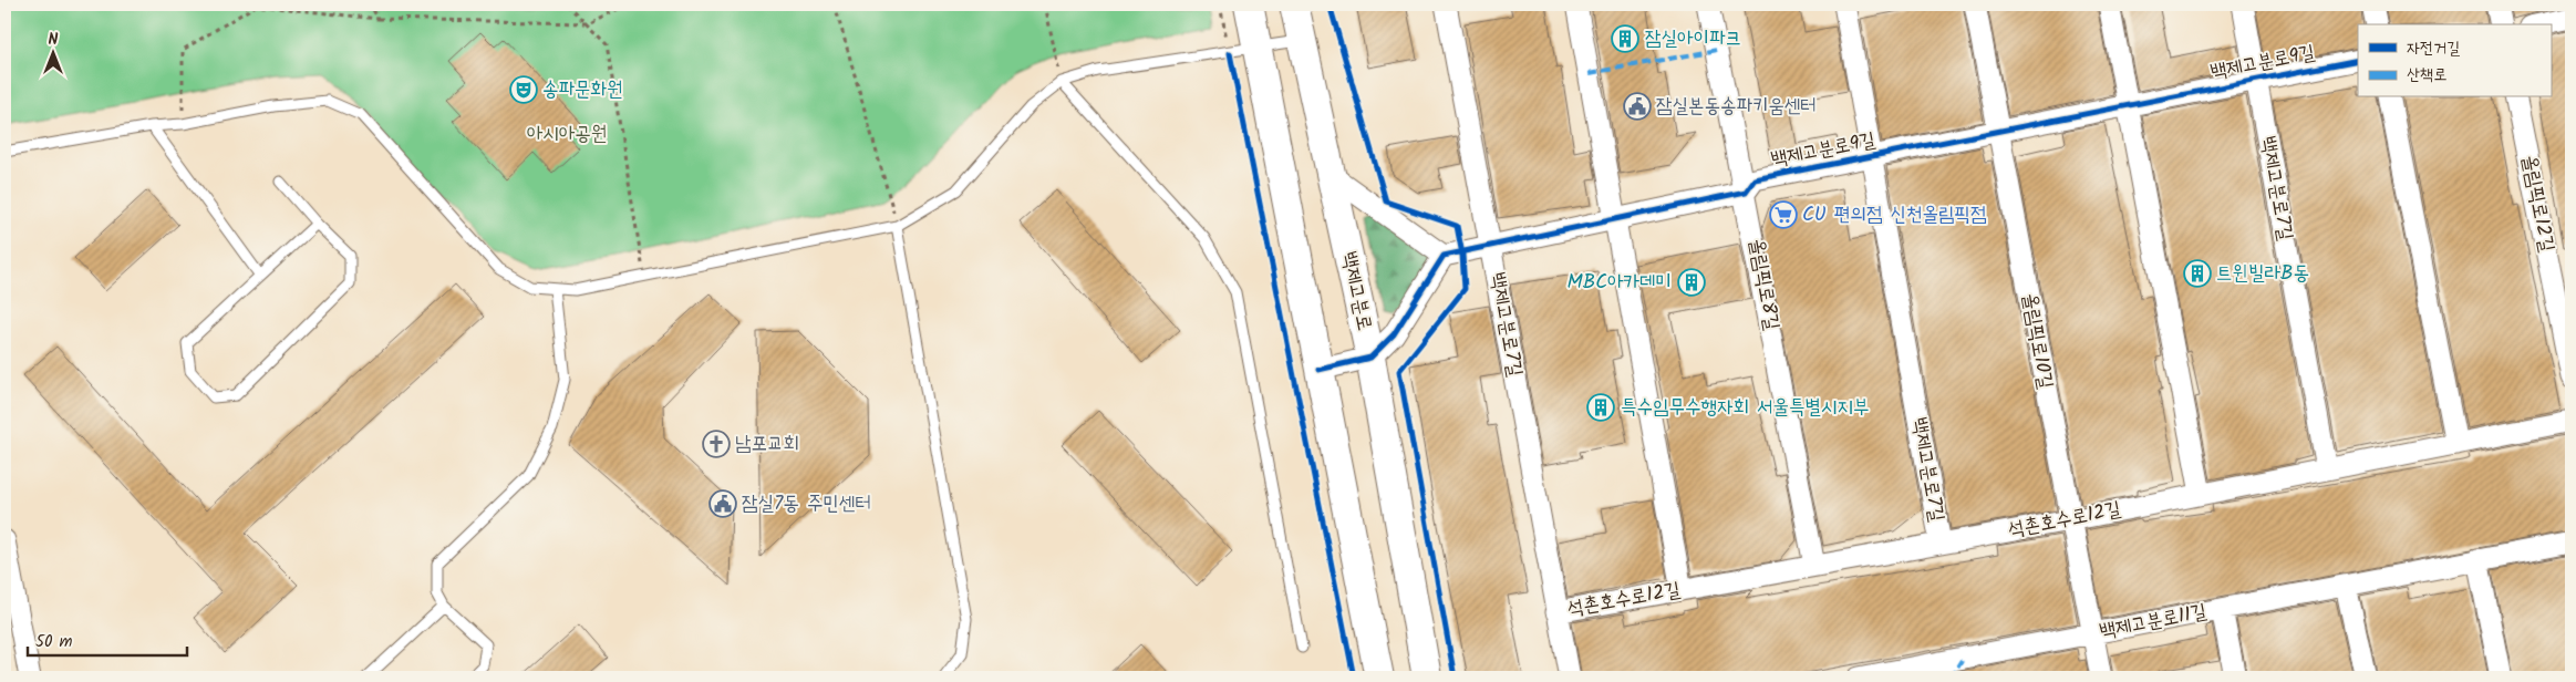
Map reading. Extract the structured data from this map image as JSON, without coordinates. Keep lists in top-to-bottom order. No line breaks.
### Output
{"streets":{"main road":["백제고분로"],"street":["백제고분로9길","백제고분로7길","올림픽로12길","올림픽로8길","올림픽로10길","석촌호수로12길","백제고분로11길"]},"crossings":[["백제고분로9길","백제고분로7길"],["백제고분로9길","올림픽로8길"],["백제고분로9길","올림픽로10길"],["백제고분로7길","석촌호수로12길"],["올림픽로8길","석촌호수로12길"],["올림픽로10길","석촌호수로12길"],["올림픽로10길","백제고분로11길"]],"parks":["아시아공원"],"places":{"building":["잠실아이파크","트윈빌라B동","MBC아카데미","특수임무수행자회 서울특별시지부"],"theatre":["송파문화원"],"public building":["잠실본동송파키움센터","잠실7동 주민센터"],"supermarket":["CU 편의점 신천올림픽점"],"church":["남포교회"]},"legend":["자전거길","산책로"],"scale_bar":"50 m","north":"top"}
